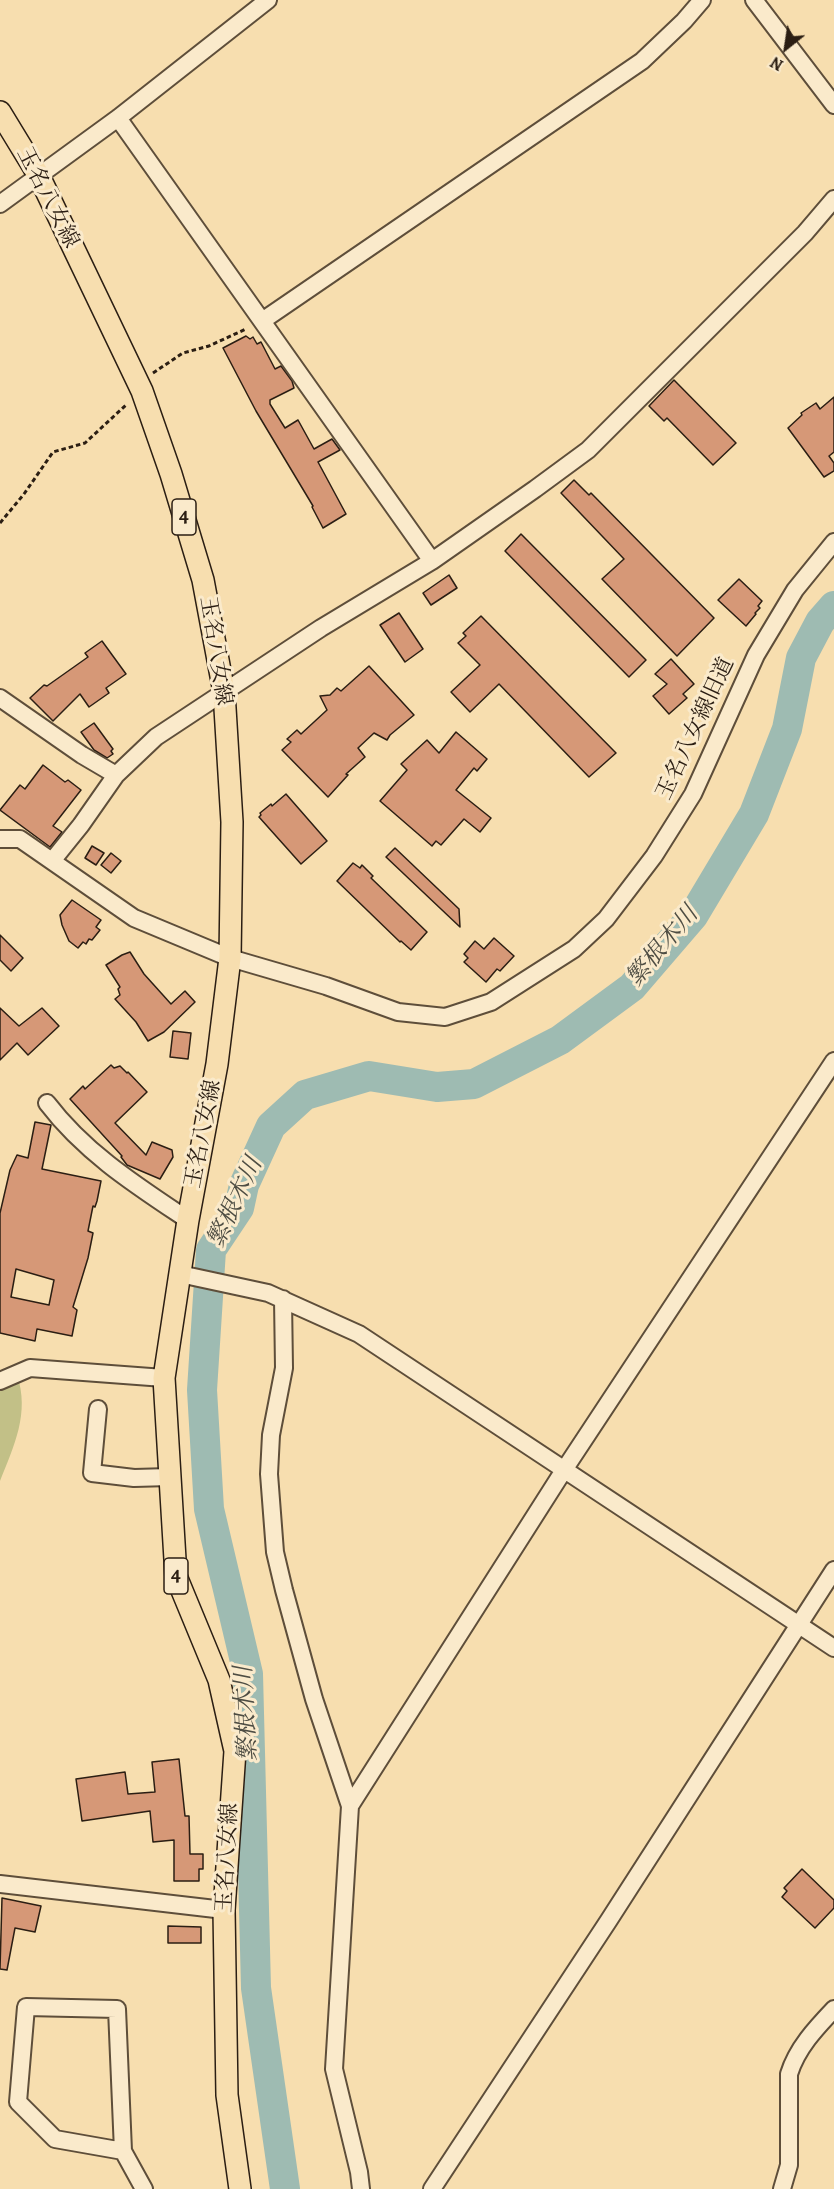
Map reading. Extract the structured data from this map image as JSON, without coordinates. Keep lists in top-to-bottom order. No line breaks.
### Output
{"streets":{"main road":["玉名八女線","4"],"street":["玉名八女線旧道"]},"crossings":[["玉名八女線","玉名八女線旧道"]],"water":["繁根木川"],"north":"bottom left"}
